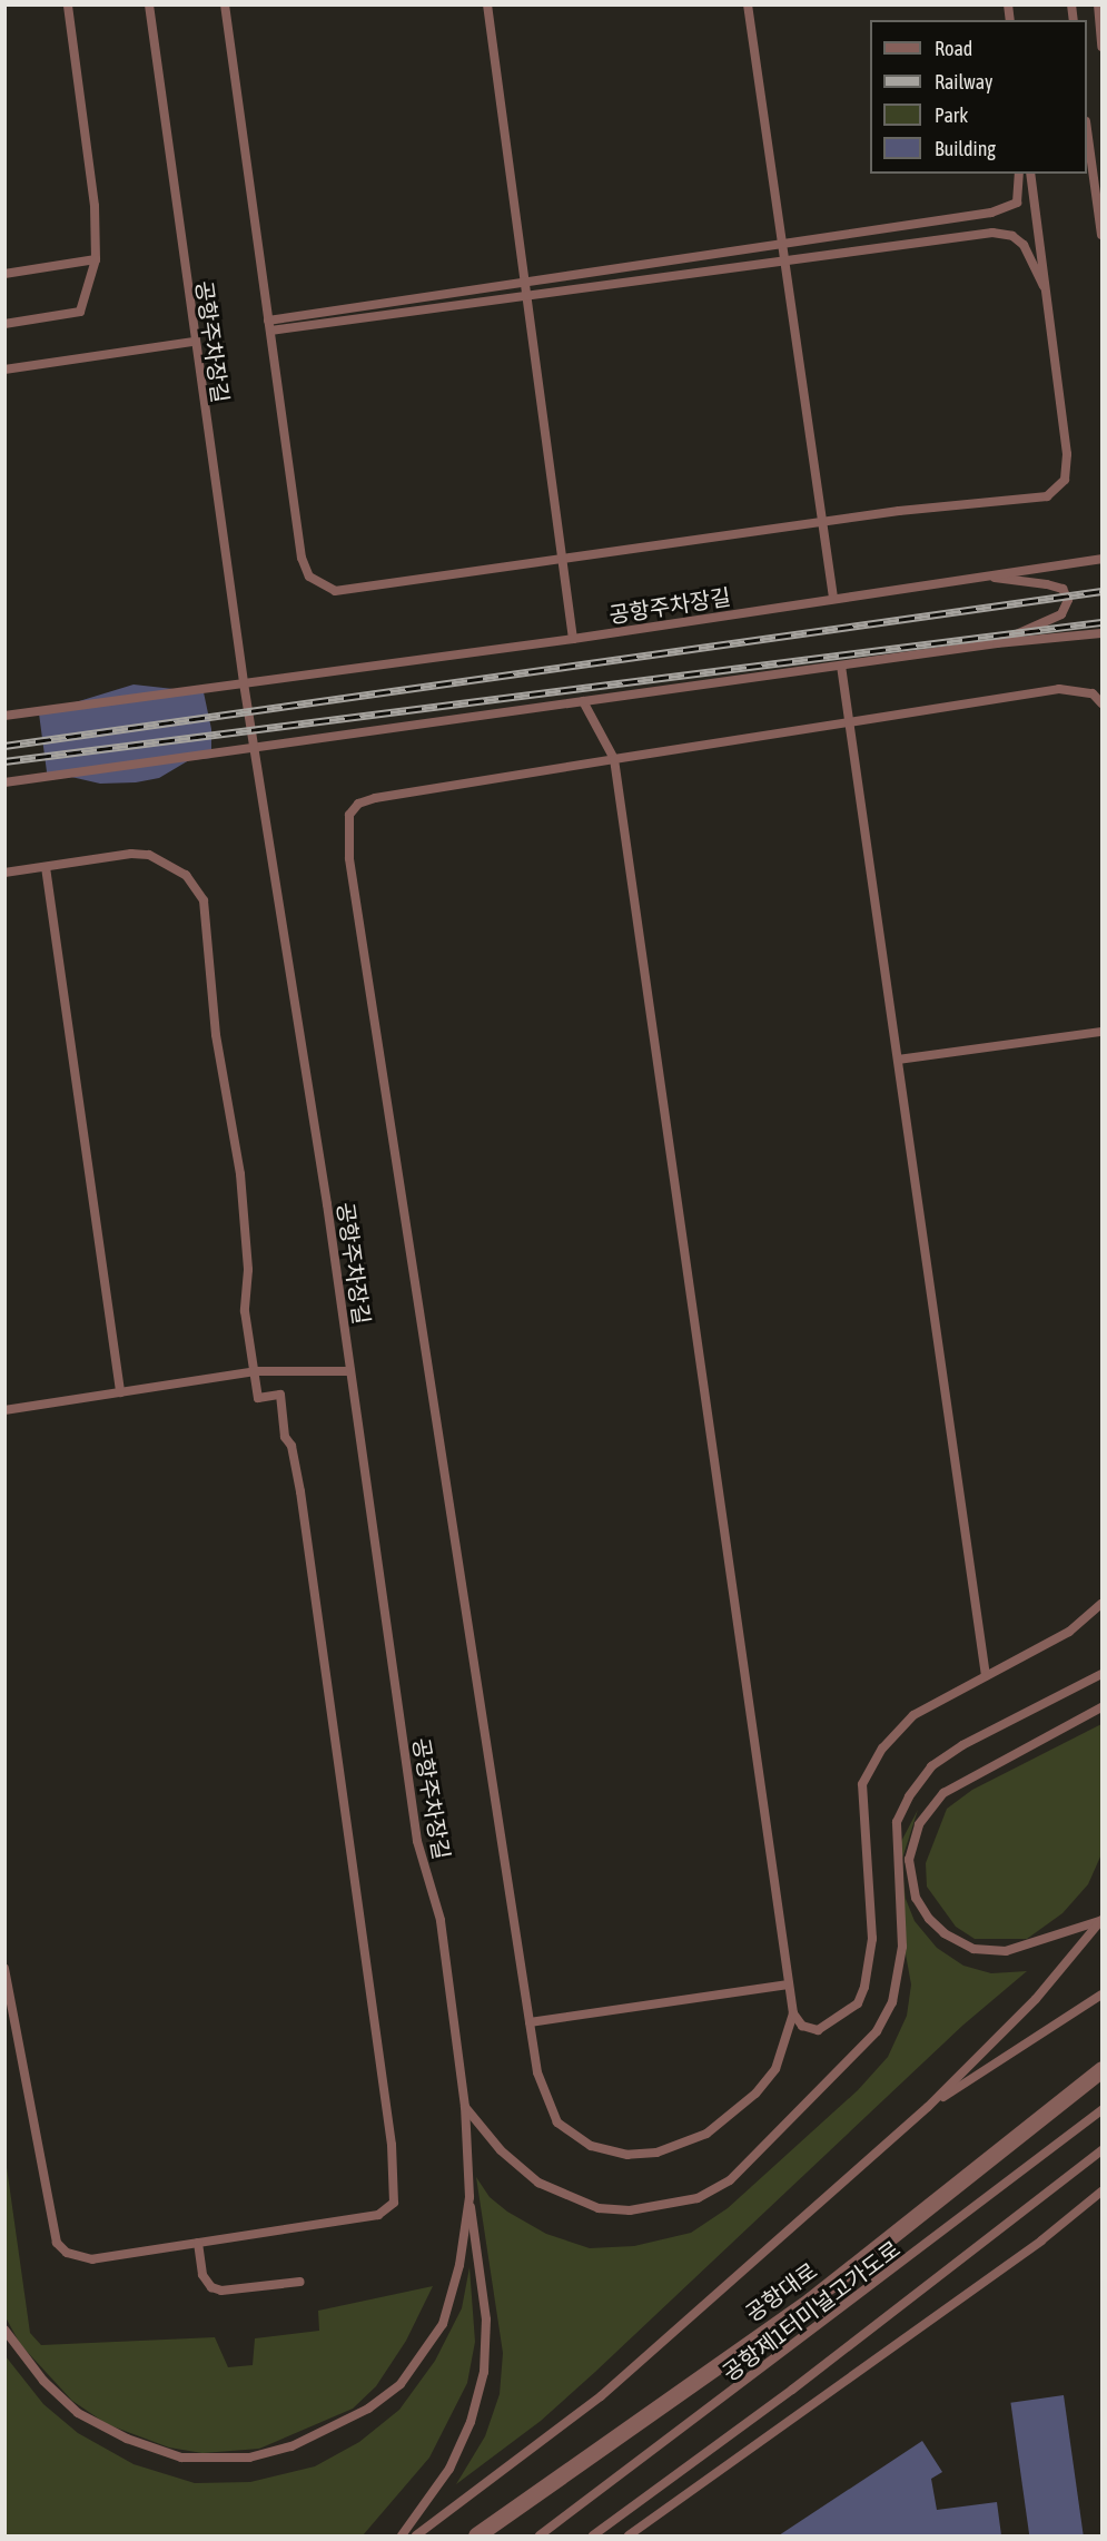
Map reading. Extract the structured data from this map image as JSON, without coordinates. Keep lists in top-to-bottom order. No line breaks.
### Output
{"streets":{"street":["공항대로"],"lane":["공항주차장길","공항제1터미널고가도로"]},"legend":["Road","Railway","Park","Building"]}
